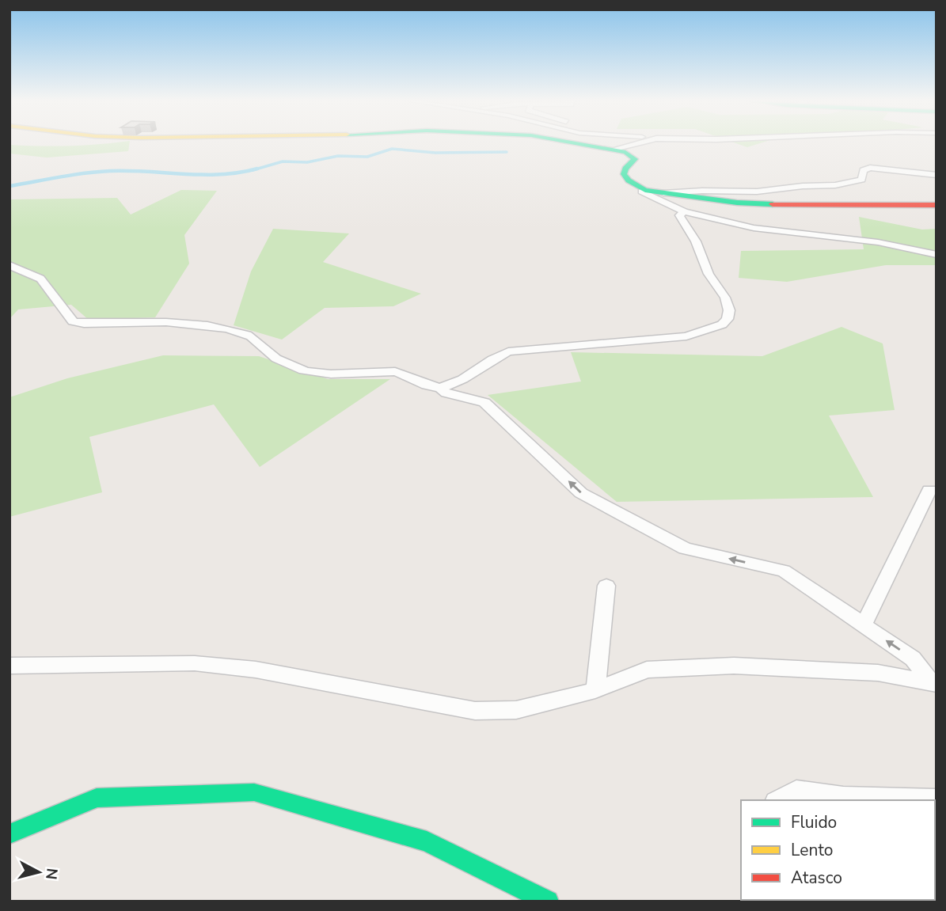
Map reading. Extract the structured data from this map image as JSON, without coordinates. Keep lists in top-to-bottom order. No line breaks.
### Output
{"legend":["Fluido","Lento","Atasco"],"north":"right"}
